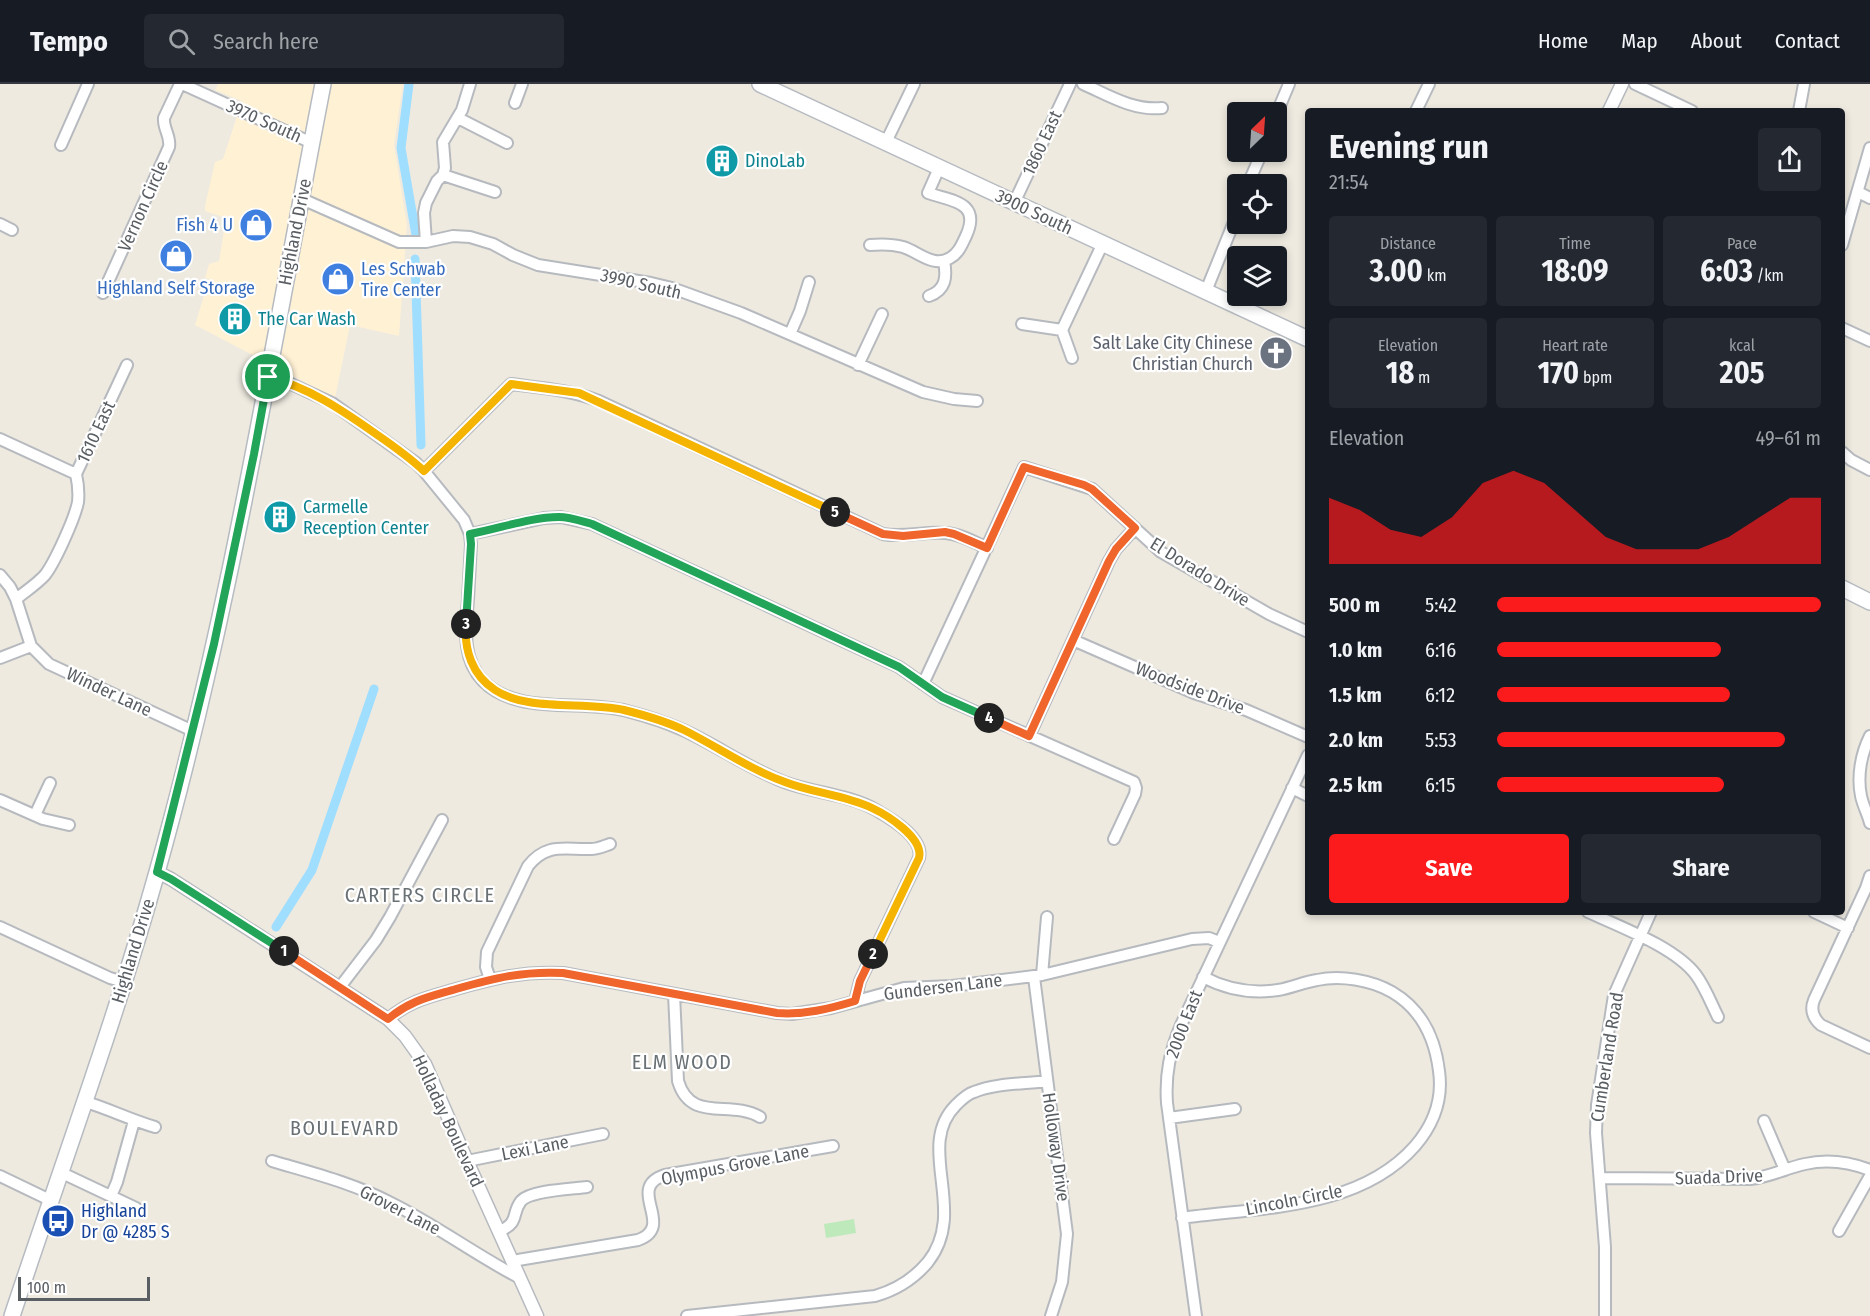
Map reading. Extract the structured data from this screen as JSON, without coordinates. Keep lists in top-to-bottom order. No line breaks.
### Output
{"streets":{"main road":["3900 South","Highland Drive"],"street":["3970 South","1860 East","Vernon Circle","3990 South","1610 East","El Dorado Drive","Woodside Drive","Winder Lane","Gundersen Lane","2000 East","Cumberland Road","Holladay Boulevard","Holloway Drive","Lexi Lane","Olympus Grove Lane","Suada Drive","Lincoln Circle","Grover Lane"]},"crossings":[["3970 South","Vernon Circle"],["3970 South","Highland Drive"],["1860 East","3900 South"],["Highland Drive","3990 South"],["Highland Drive","Winder Lane"],["Highland Drive","Holladay Boulevard"],["Gundersen Lane","2000 East"],["Gundersen Lane","Holladay Boulevard"],["Gundersen Lane","Holloway Drive"],["2000 East","Lincoln Circle"],["Cumberland Road","Suada Drive"],["Holladay Boulevard","Lexi Lane"],["Holladay Boulevard","Olympus Grove Lane"],["Holladay Boulevard","Grover Lane"]],"districts":["CARTERS CIRCLE","ELM WOOD","BOULEVARD"],"places":{"building":["DinoLab","The Car Wash","Carmelle Reception Center"],"shop":["Fish 4 U","Highland Self Storage","Les Schwab Tire Center"],"church":["Salt Lake City Chinese Christian Church"],"bus stop":["Highland Dr @ 4285 S"]},"scale_bar":"100 m","north":"top right","page":{"header":"Tempo","search":"Search here","nav":["Home","Map","About","Contact"],"heading":["Evening run","21:54"],"stats":[["Distance","3.00 km"],["Time","18:09"],["Pace","6:03 /km"],["Elevation","18 m"],["Heart rate","170 bpm"],["kcal","205"]],"chart":["Elevation","49–61 m"],"pins":["5","3","4","1","2"],"list":[{"name":"500 m","note":"5:42"},{"name":"1.0 km","note":"6:16"},{"name":"1.5 km","note":"6:12"},{"name":"2.0 km","note":"5:53"},{"name":"2.5 km","note":"6:15"}],"buttons":["Save","Share"],"scale":"100 m"}}
